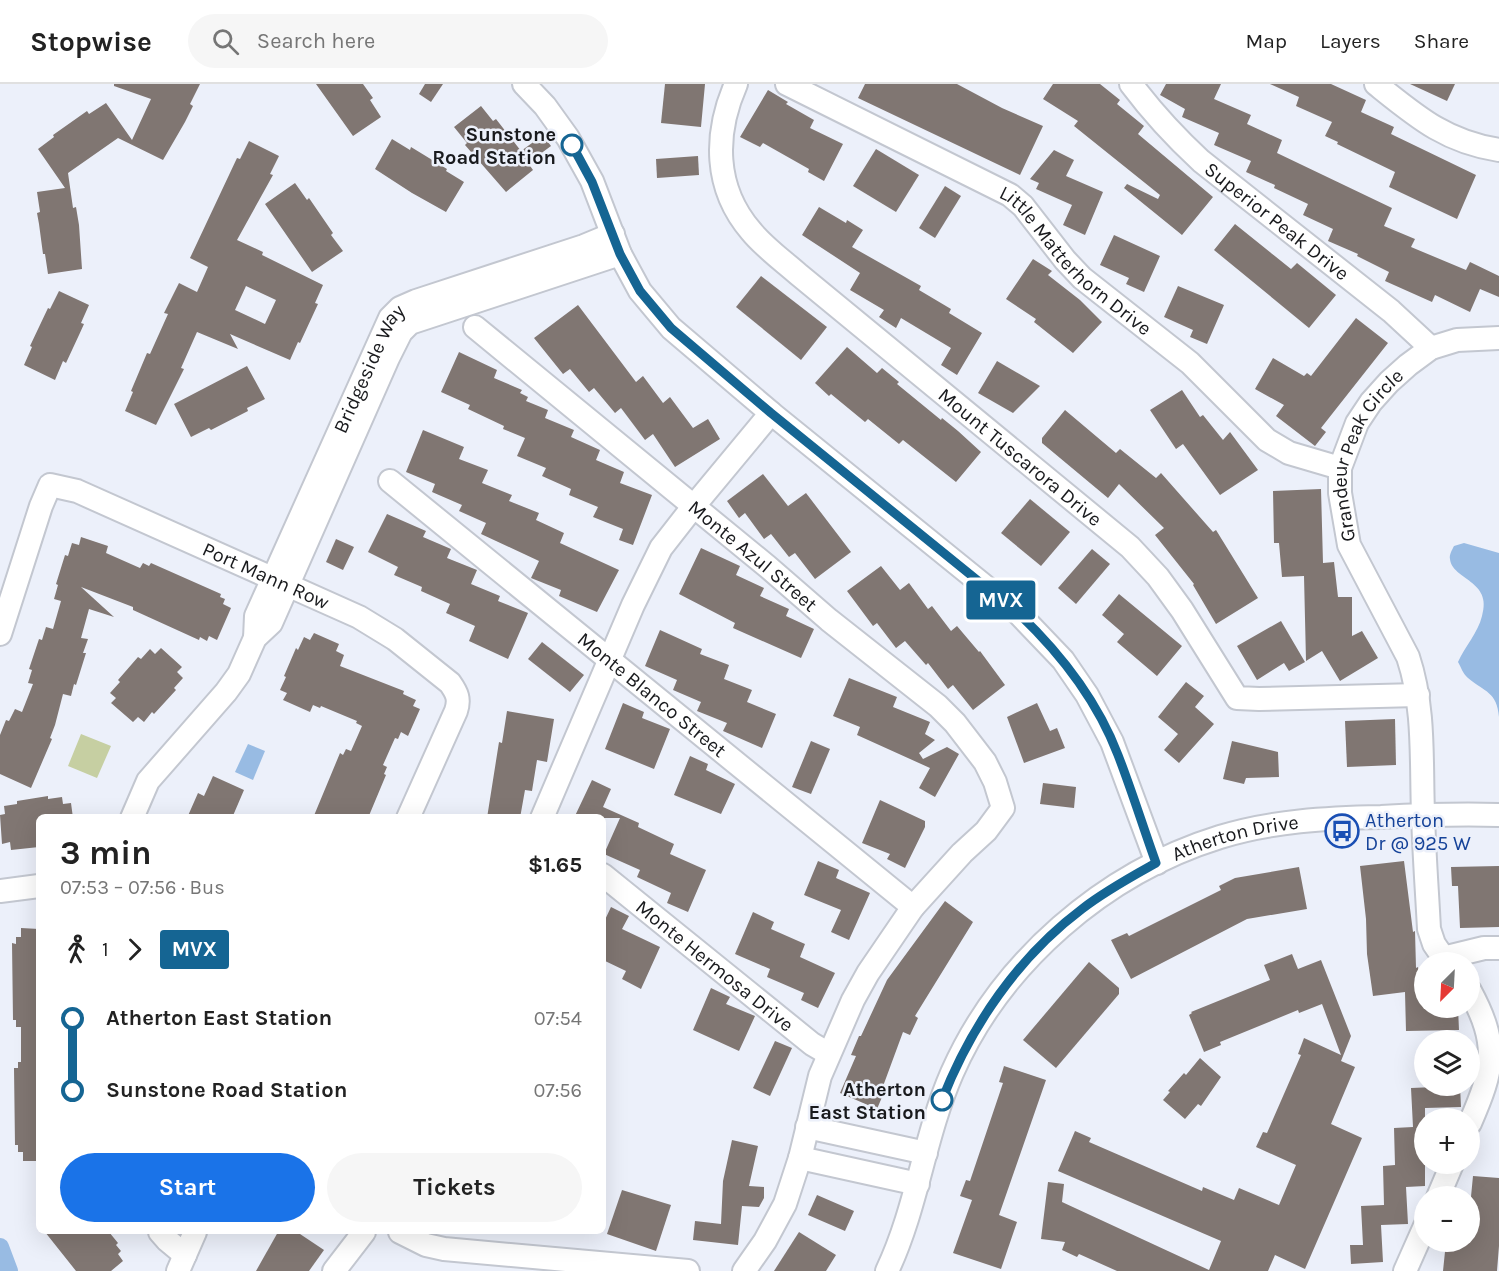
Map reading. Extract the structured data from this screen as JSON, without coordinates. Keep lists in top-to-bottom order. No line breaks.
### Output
{"streets":{"street":["Superior Peak Drive","Little Matterhorn Drive","Bridgeside Way","Mount Tuscarora Drive","Grandeur Peak Circle","Monte Azul Street","Port Mann Row","Monte Blanco Street","Atherton Drive","Monte Hermosa Drive"]},"crossings":[["Superior Peak Drive","Grandeur Peak Circle"],["Little Matterhorn Drive","Grandeur Peak Circle"],["Bridgeside Way","Port Mann Row"],["Mount Tuscarora Drive","Grandeur Peak Circle"],["Grandeur Peak Circle","Atherton Drive"],["Monte Azul Street","Monte Blanco Street"]],"places":{"other":["Sunstone Road Station","Atherton East Station"],"bus stop":["Atherton Dr @ 925 W"]},"lines":["bus line MVX"],"north":"bottom left","page":{"header":"Stopwise","search":"Search here","nav":["Map","Layers","Share"],"on_map":"MVX","heading":["3 min","07:53 – 07:56 · Bus","$1.65"],"legs":["1","MVX"],"map_buttons":["+","−"],"list":[{"name":"Atherton East Station","value":"07:54"},{"name":"Sunstone Road Station","value":"07:56"}],"buttons":["Start","Tickets"]}}
